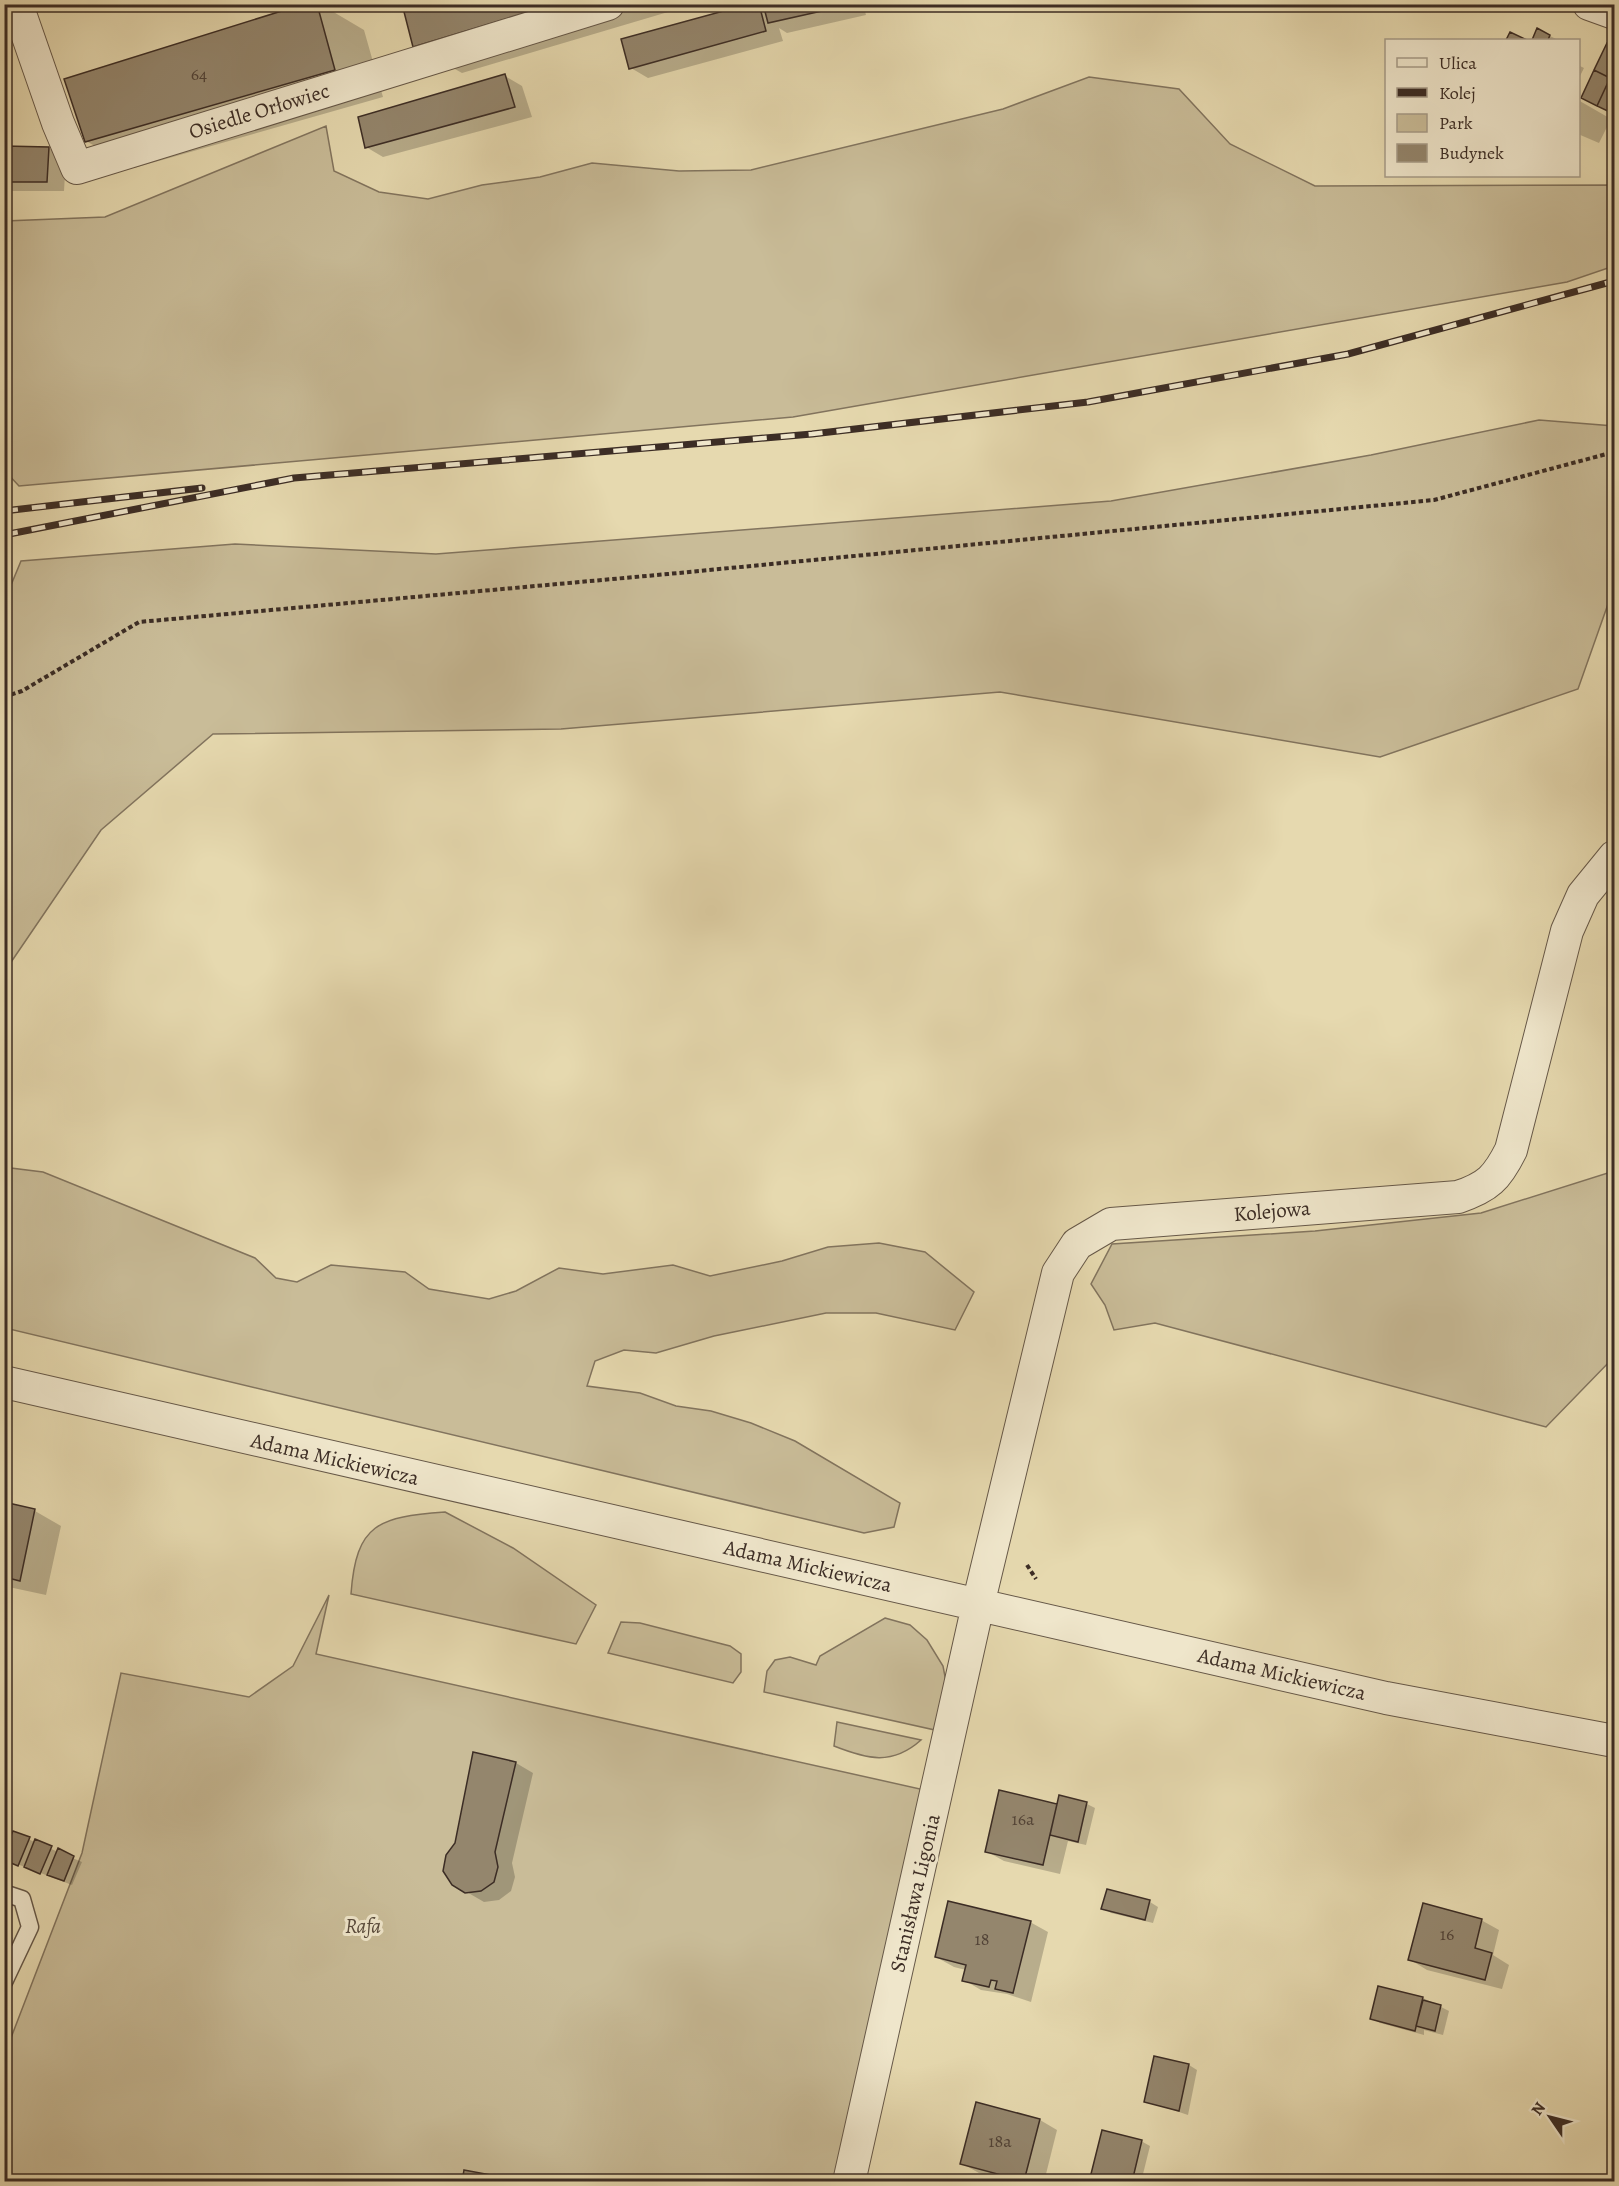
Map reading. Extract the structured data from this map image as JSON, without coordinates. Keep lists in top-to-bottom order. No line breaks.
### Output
{"streets":{"street":["Osiedle Orłowiec","Kolejowa","Adama Mickiewicza","Stanisława Ligonia"]},"crossings":[["Kolejowa","Adama Mickiewicza"],["Kolejowa","Stanisława Ligonia"],["Adama Mickiewicza","Stanisława Ligonia"]],"parks":["Rafa"],"house_numbers":["64","16a","16","18","18a"],"legend":["Ulica","Kolej","Park","Budynek"],"north":"top left"}
